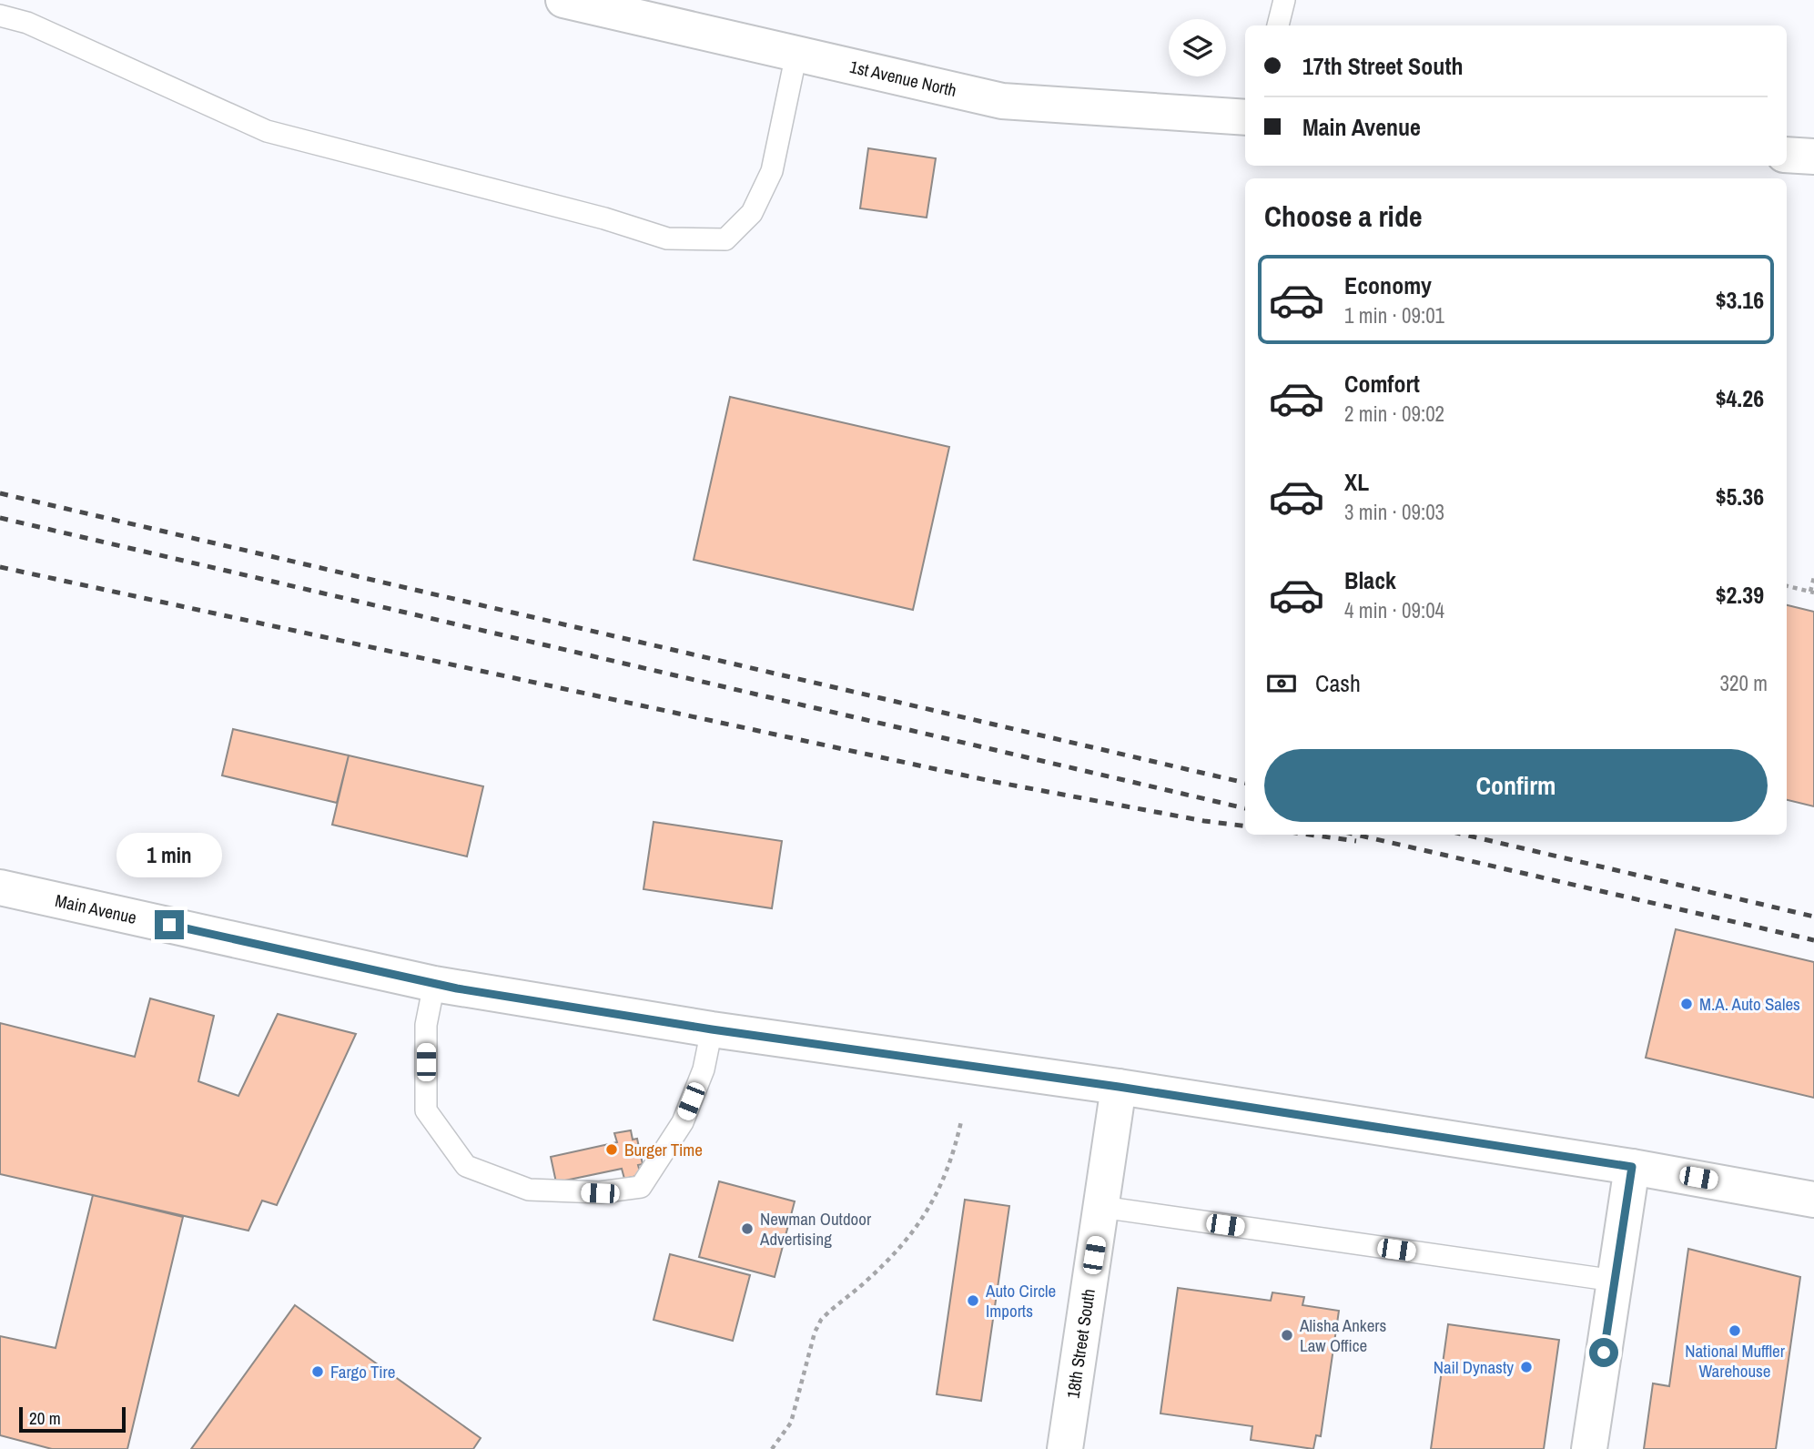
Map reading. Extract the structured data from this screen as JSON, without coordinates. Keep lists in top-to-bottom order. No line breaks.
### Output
{"streets":{"main road":["1st Avenue North","Main Avenue","18th Street South"]},"crossings":[["Main Avenue","18th Street South"]],"places":["M.A. Auto Sales","Burger Time","Newman Outdoor Advertising","Auto Circle Imports","National Muffler Warehouse","Alisha Ankers Law Office","Nail Dynasty","Fargo Tire"],"scale_bar":"20 m","page":{"banner":["17th Street South","Main Avenue"],"heading":"Choose a ride","list":[{"name":"Economy","note":"1 min · 09:01","value":"$3.16"},{"name":"Comfort","note":"2 min · 09:02","value":"$4.26"},{"name":"XL","note":"3 min · 09:03","value":"$5.36"},{"name":"Black","note":"4 min · 09:04","value":"$2.39"}],"pay":["Cash","320 m"],"buttons":"Confirm","bubble":"1 min","scale":"20 m"}}
